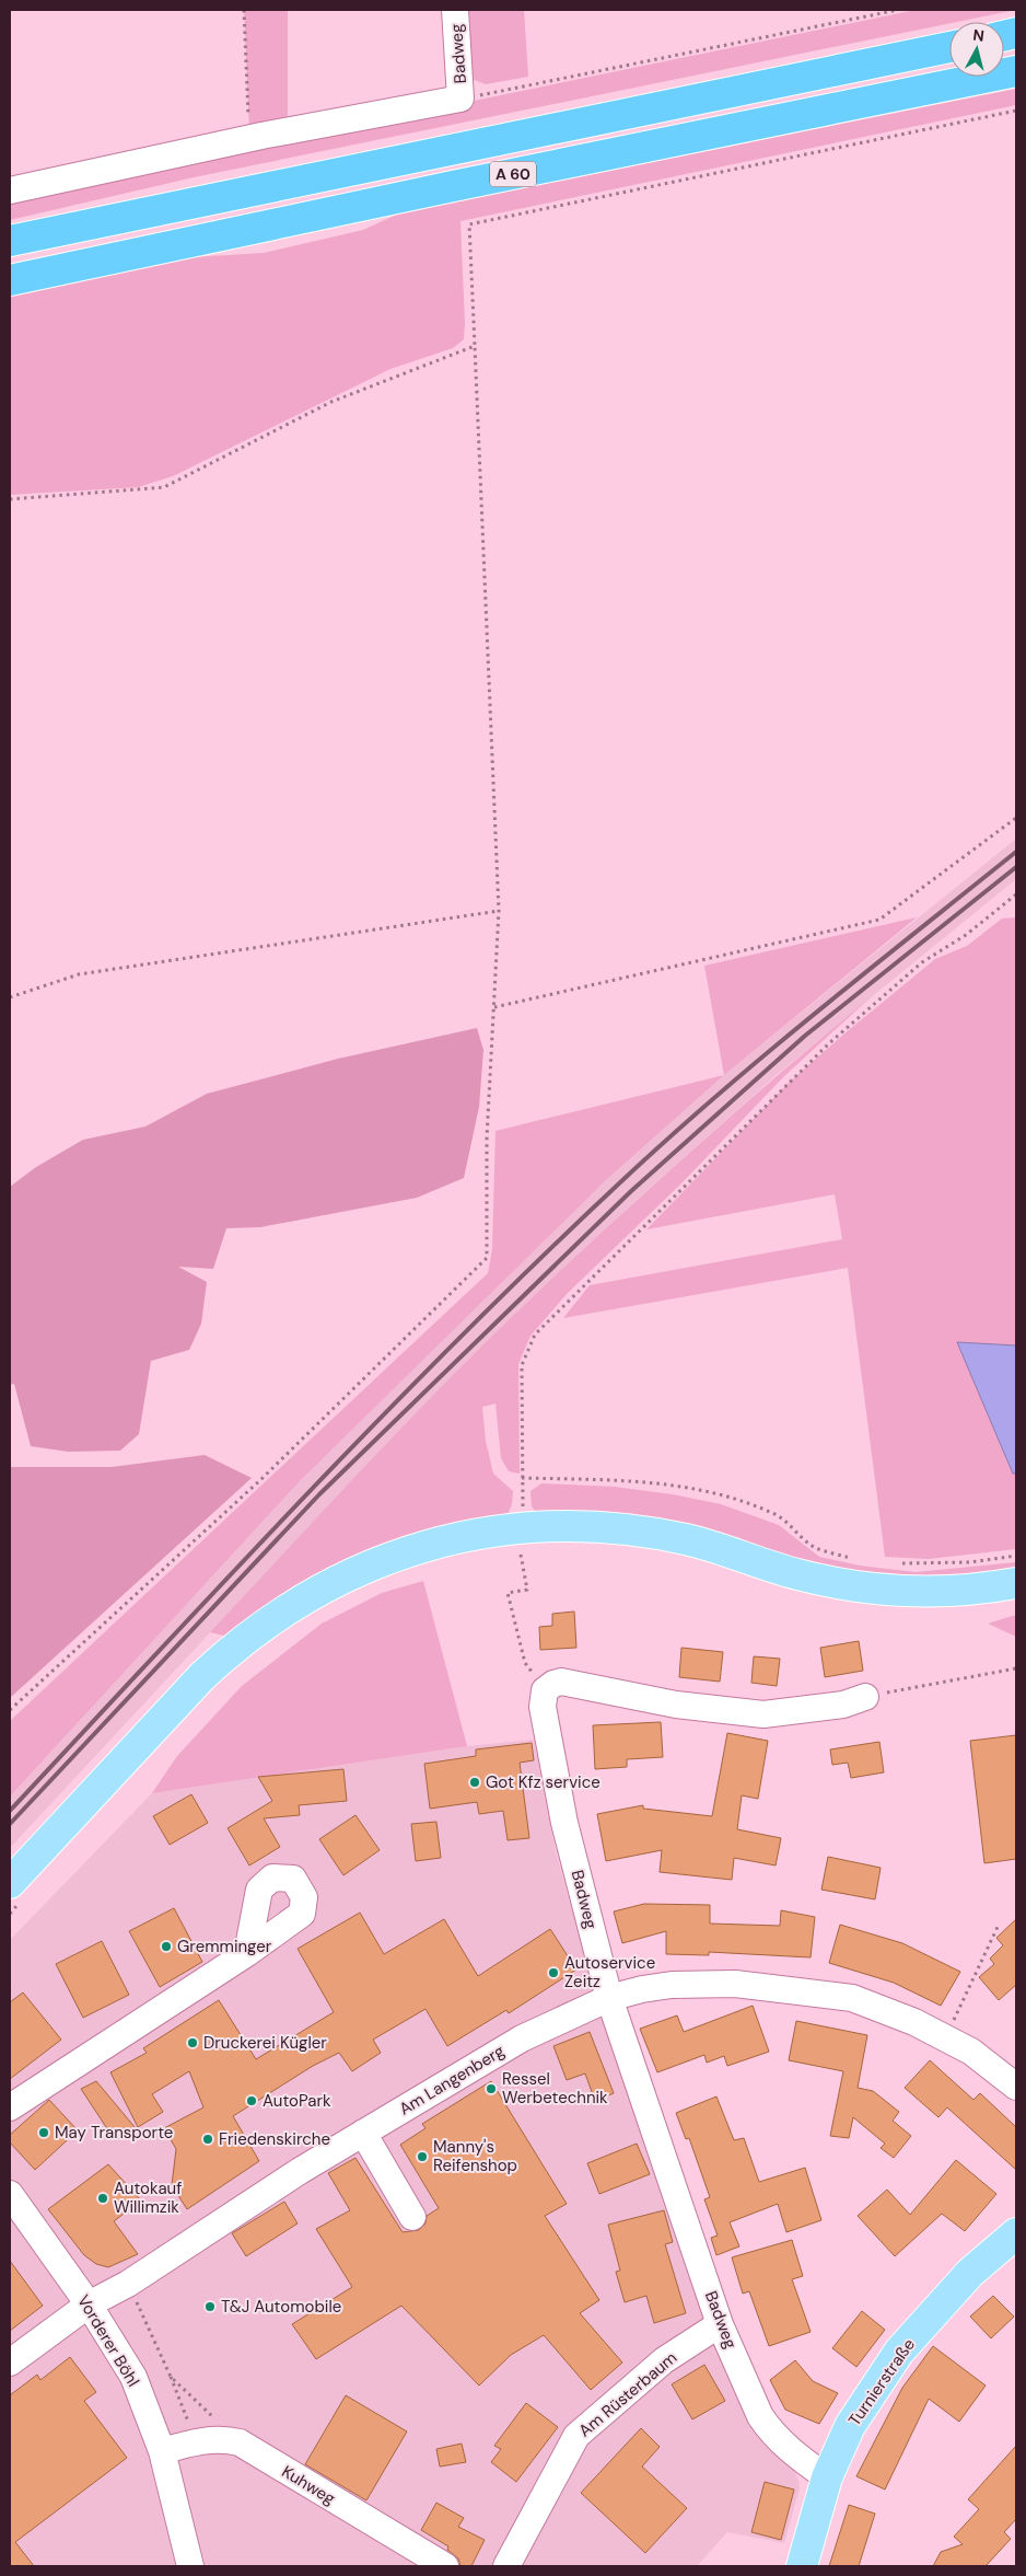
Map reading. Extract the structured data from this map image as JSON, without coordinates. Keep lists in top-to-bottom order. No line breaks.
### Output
{"streets":{"highway":["A 60"],"main road":["Turnierstraße"],"street":["Badweg","Am Langenberg","Vorderer Böhl","Am Rüsterbaum","Kuhweg"]},"crossings":[["Badweg","Am Langenberg"],["Badweg","Turnierstraße"],["Badweg","Am Rüsterbaum"],["Am Langenberg","Vorderer Böhl"],["Vorderer Böhl","Kuhweg"]],"places":["Got Kfz service","Gremminger","Autoservice Zeitz","Druckerei Kügler","Ressel Werbetechnik","AutoPark","May Transporte","Friedenskirche","Manny's Reifenshop","Autokauf Willimzik","T&J Automobile"],"north":"top"}
